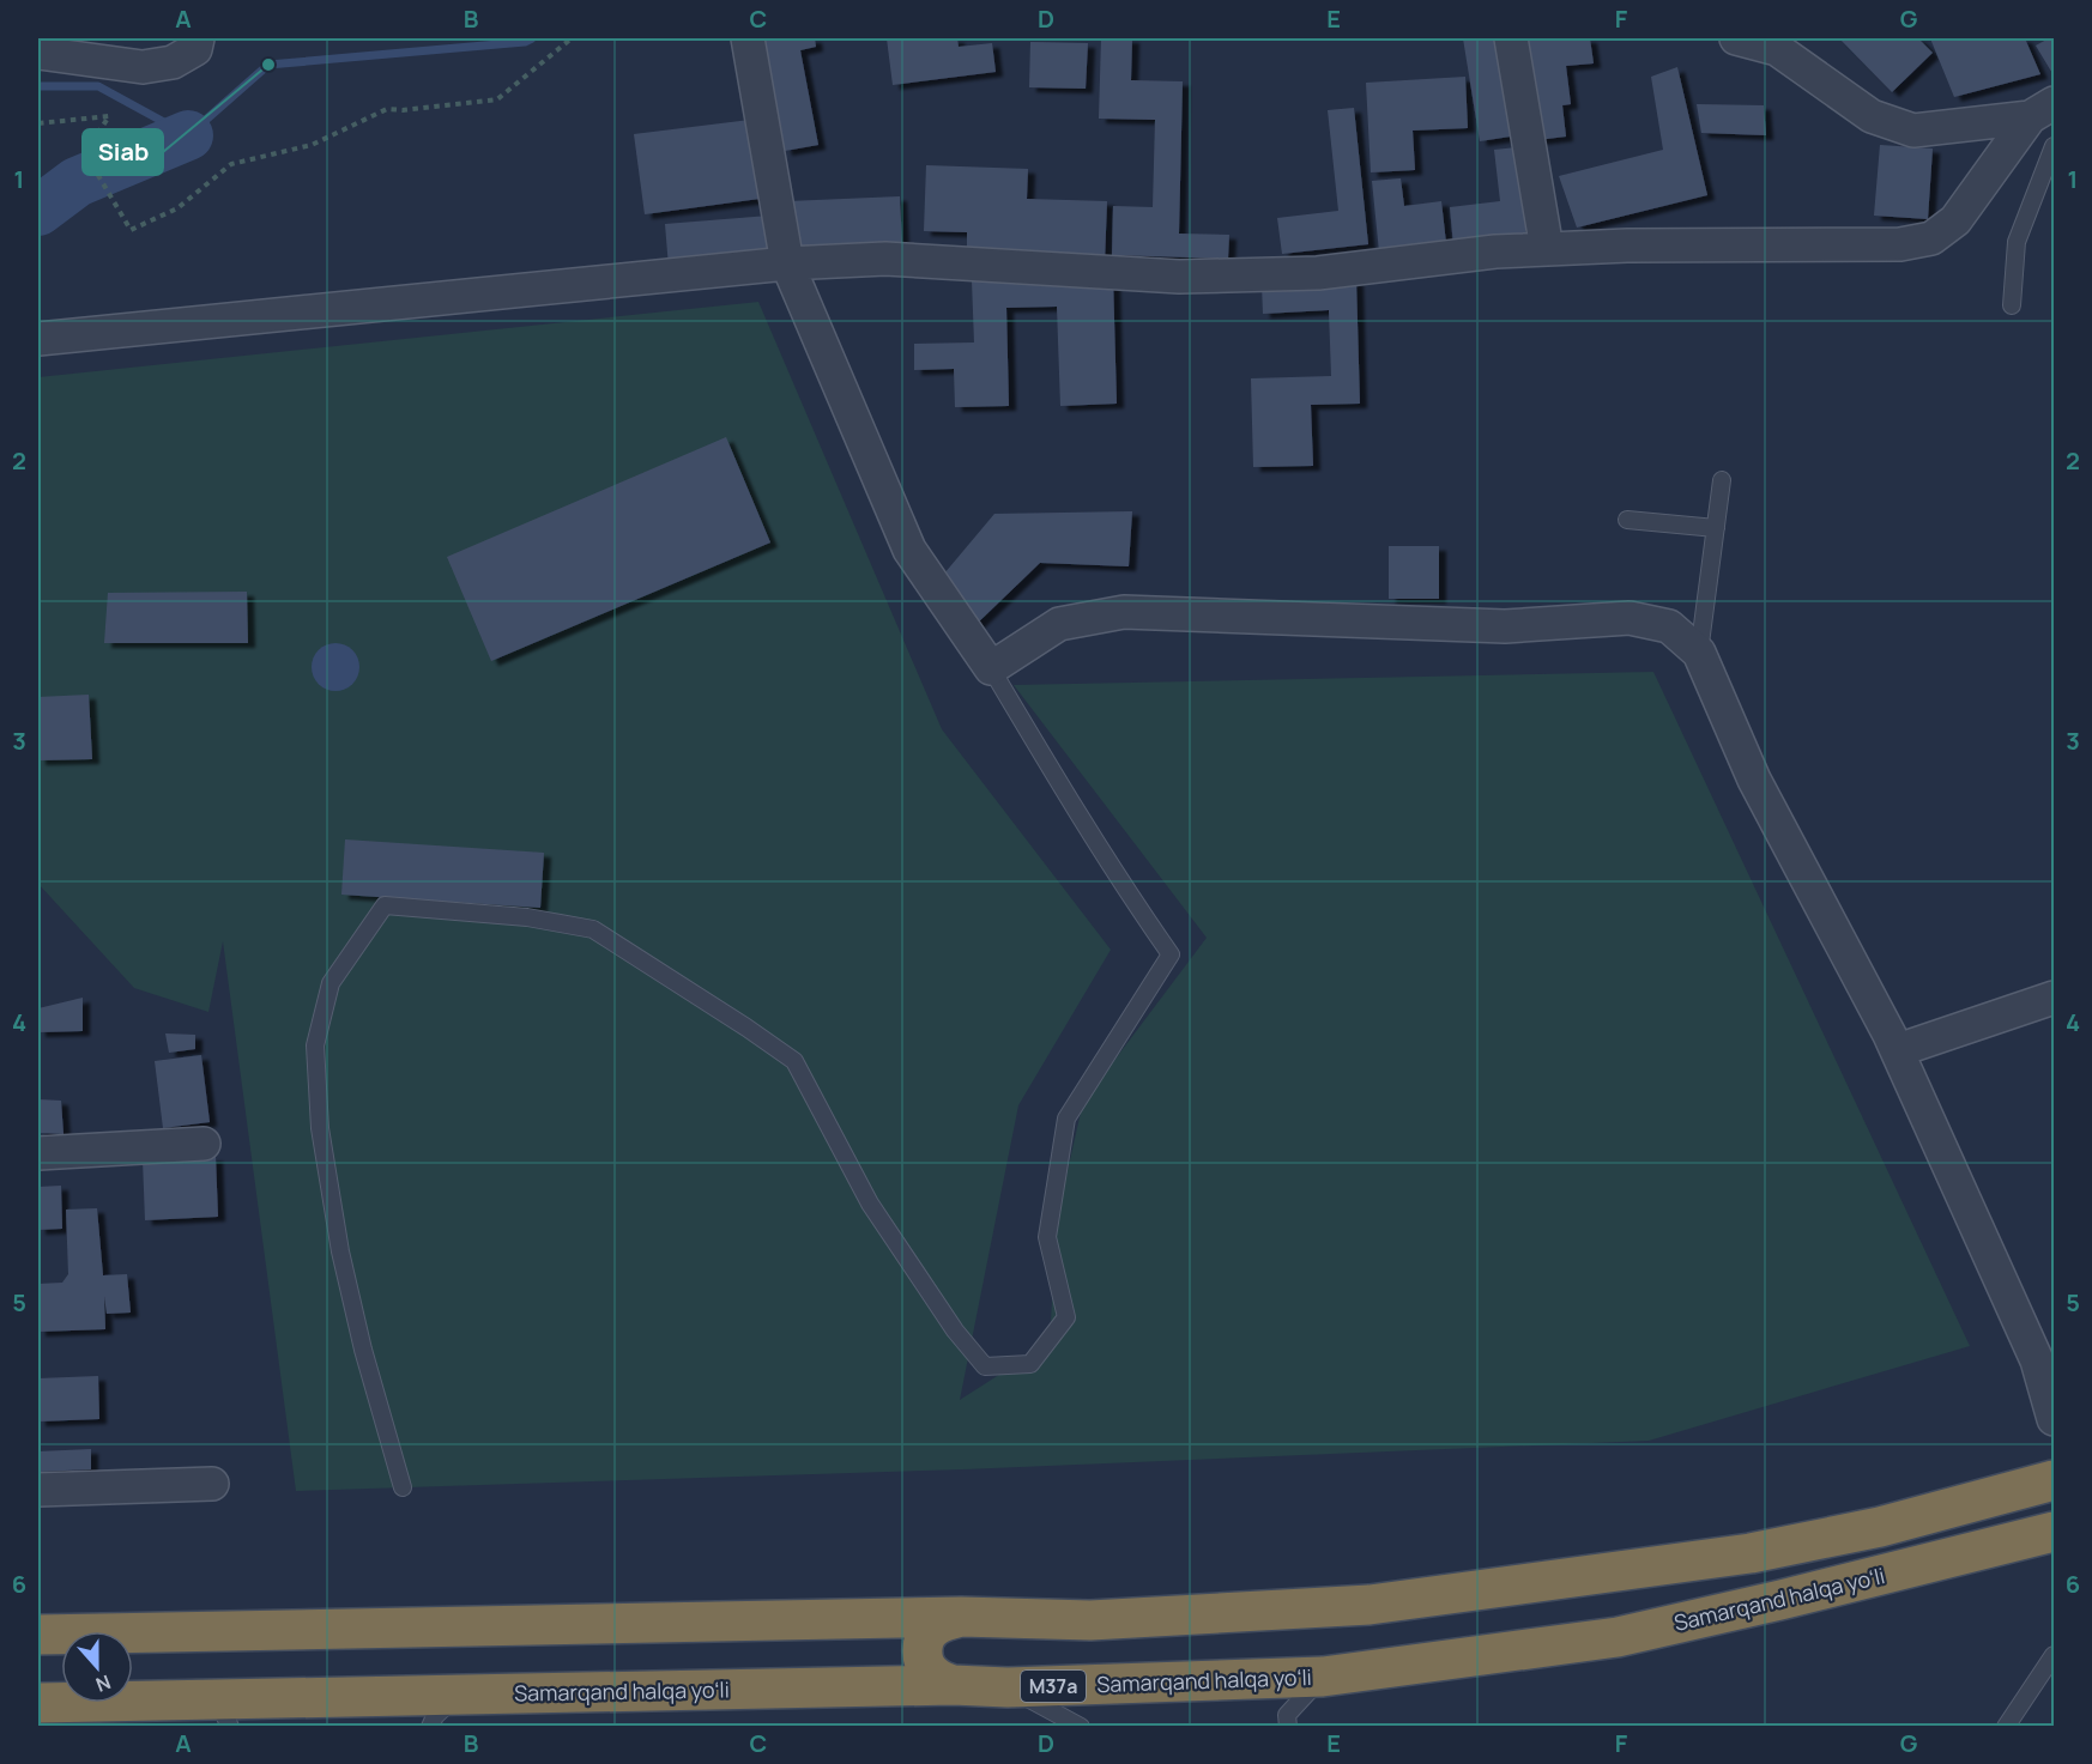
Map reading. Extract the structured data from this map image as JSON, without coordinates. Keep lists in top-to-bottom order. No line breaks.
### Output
{"streets":{"highway":["Samarqand halqa yoʻli","M37a"]},"places":["Siab"],"north":"bottom","grid":{"columns":["A","B","C","D","E","F","G"],"rows":["1","2","3","4","5","6"]}}
